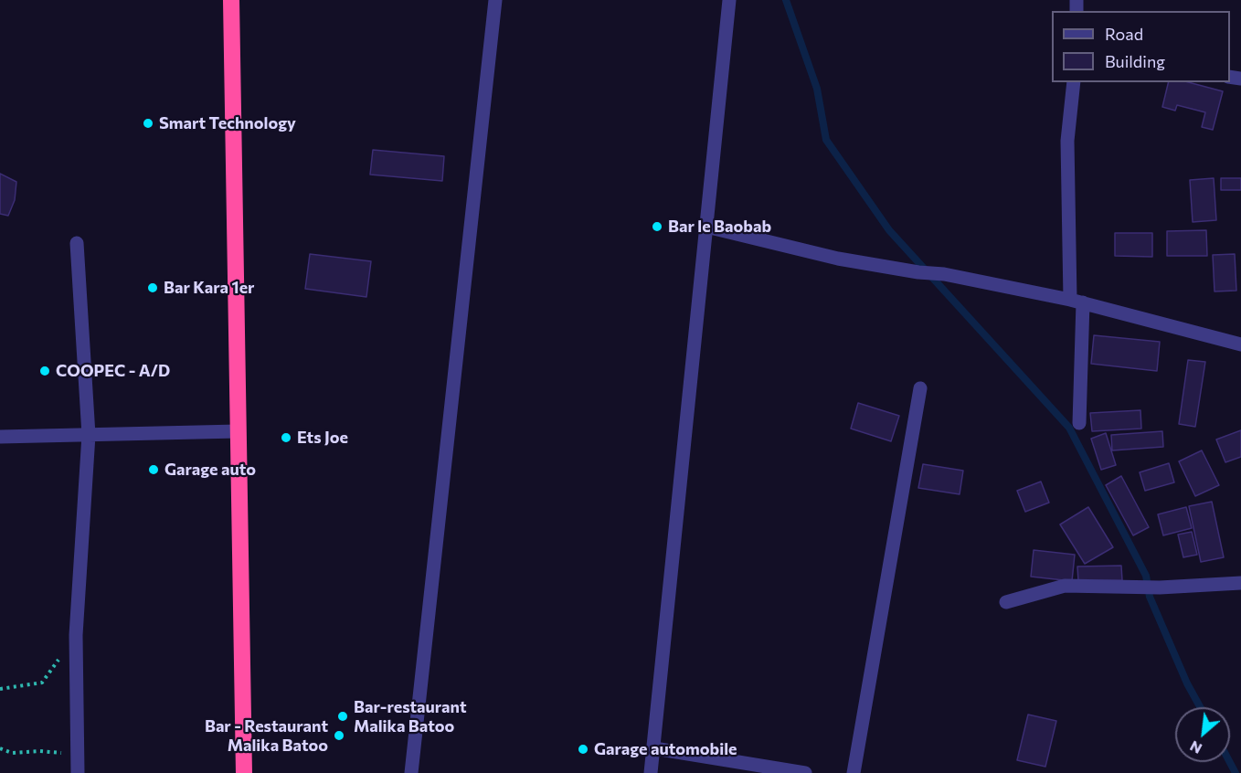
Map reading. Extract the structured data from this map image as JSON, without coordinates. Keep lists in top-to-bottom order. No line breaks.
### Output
{"places":["Smart Technology","Bar le Baobab","Bar Kara 1er","COOPEC - A/D","Ets Joe","Garage auto","Bar-restaurant Malika Batoo","Bar - Restaurant Malika Batoo","Garage automobile"],"legend":["Road","Building"],"north":"bottom left"}
